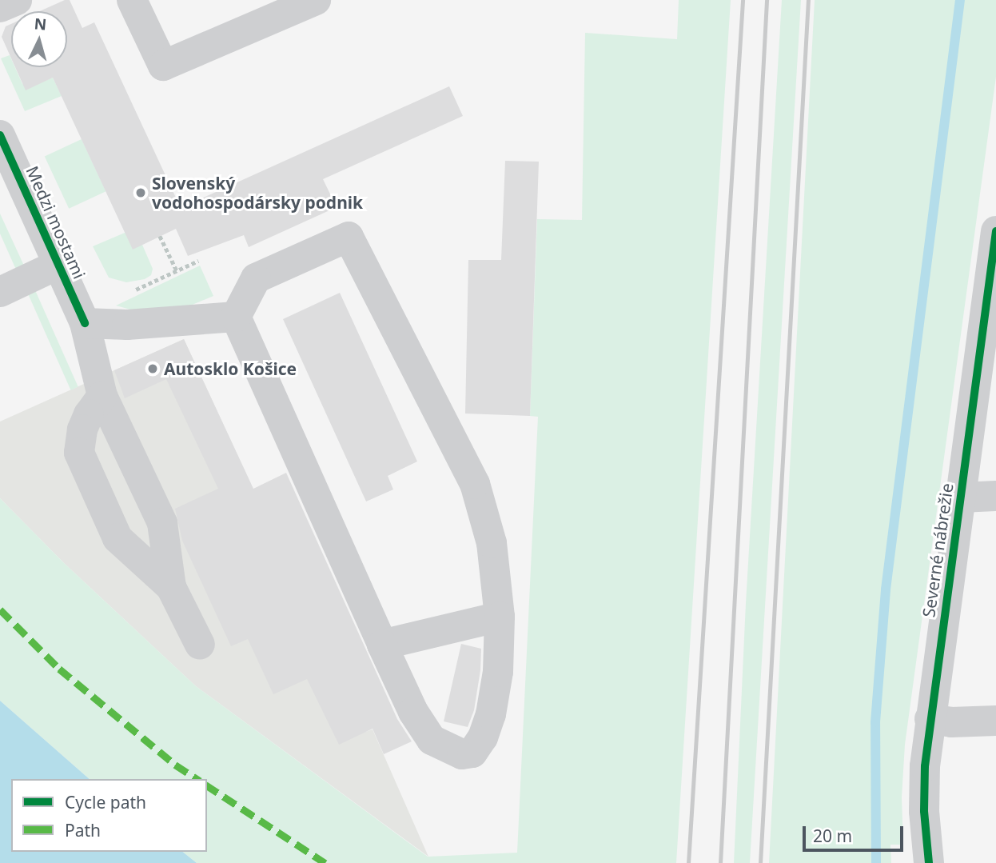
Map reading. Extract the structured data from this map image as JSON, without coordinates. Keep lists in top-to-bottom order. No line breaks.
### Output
{"streets":{"street":["Medzi mostami","Severné nábrežie"]},"places":["Slovenský vodohospodársky podnik","Autosklo Košice"],"legend":["Cycle path","Path"],"scale_bar":"20 m","north":"top"}
